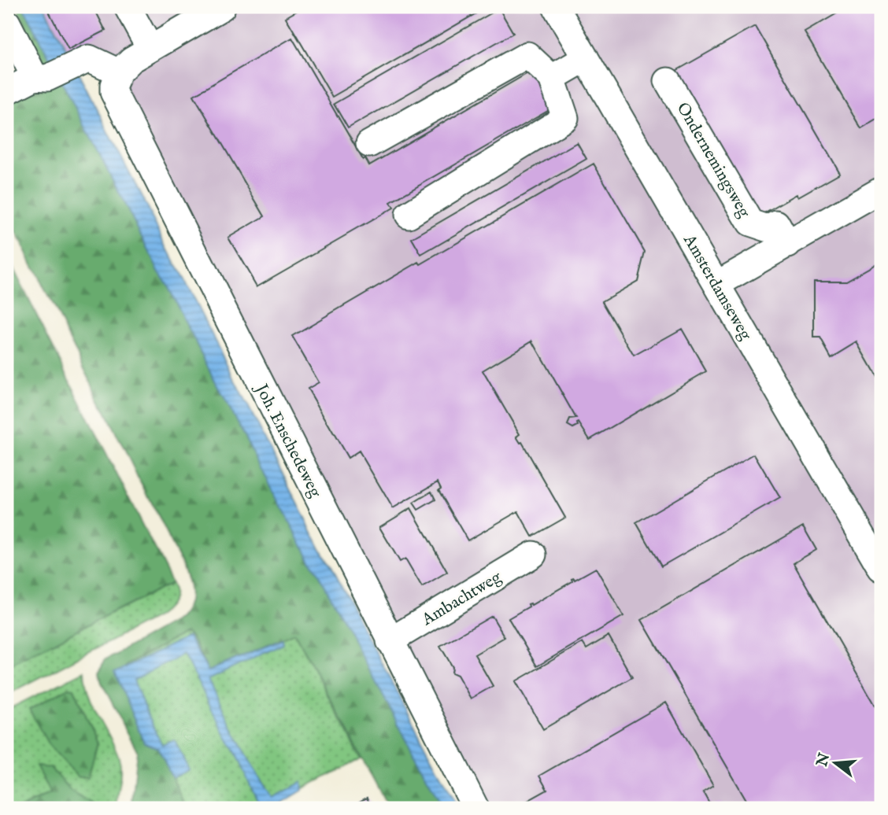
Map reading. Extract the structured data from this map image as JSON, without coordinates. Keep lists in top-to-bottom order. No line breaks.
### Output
{"streets":{"street":["Ondernemingsweg","Amsterdamseweg","Joh. Enschedeweg","Ambachtweg"]},"crossings":[["Joh. Enschedeweg","Ambachtweg"]],"north":"left"}
